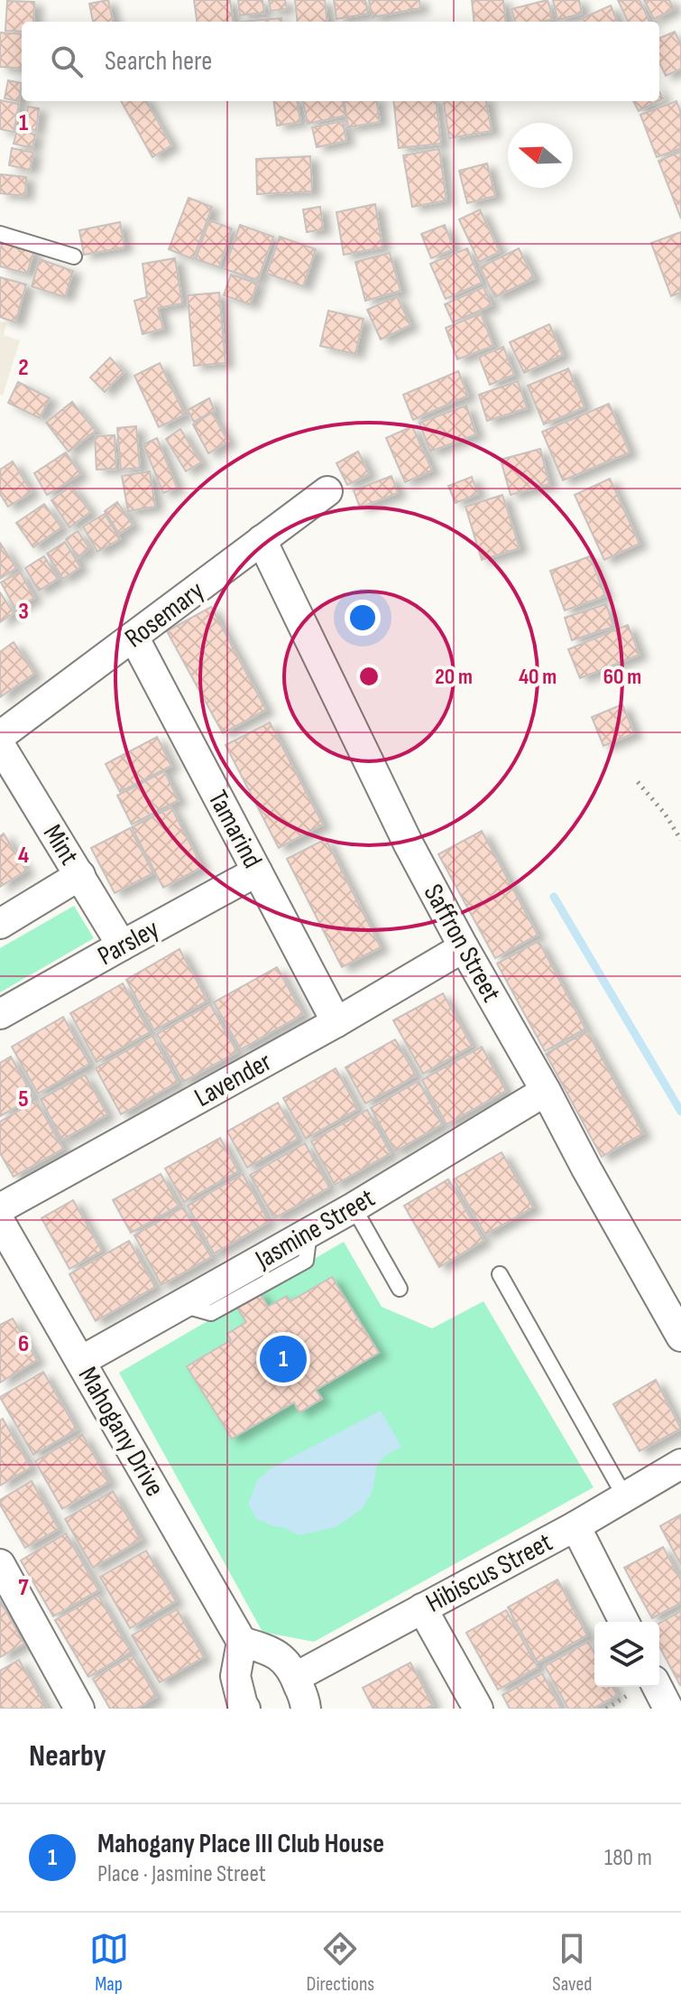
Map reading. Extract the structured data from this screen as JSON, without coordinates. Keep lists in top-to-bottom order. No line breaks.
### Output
{"streets":{"street":["Rosemary","Tamarind","Mint","Parsley","Saffron Street","Lavender","Jasmine Street","Mahogany Drive","Hibiscus Street"]},"crossings":[["Rosemary","Tamarind"],["Rosemary","Saffron Street"],["Tamarind","Parsley"],["Tamarind","Lavender"],["Mint","Parsley"],["Saffron Street","Lavender"],["Saffron Street","Jasmine Street"],["Jasmine Street","Mahogany Drive"]],"north":"left","page":{"search":"Search here","pins":"1","heading":"Nearby","list":[{"mark":"1","name":"Mahogany Place III Club House","note":"Place · Jasmine Street","value":"180 m"}],"nav":["Map","Directions","Saved"]},"grid":{"rows":["1","2","3","4","5","6","7"]},"rings":["20 m","40 m","60 m"]}
